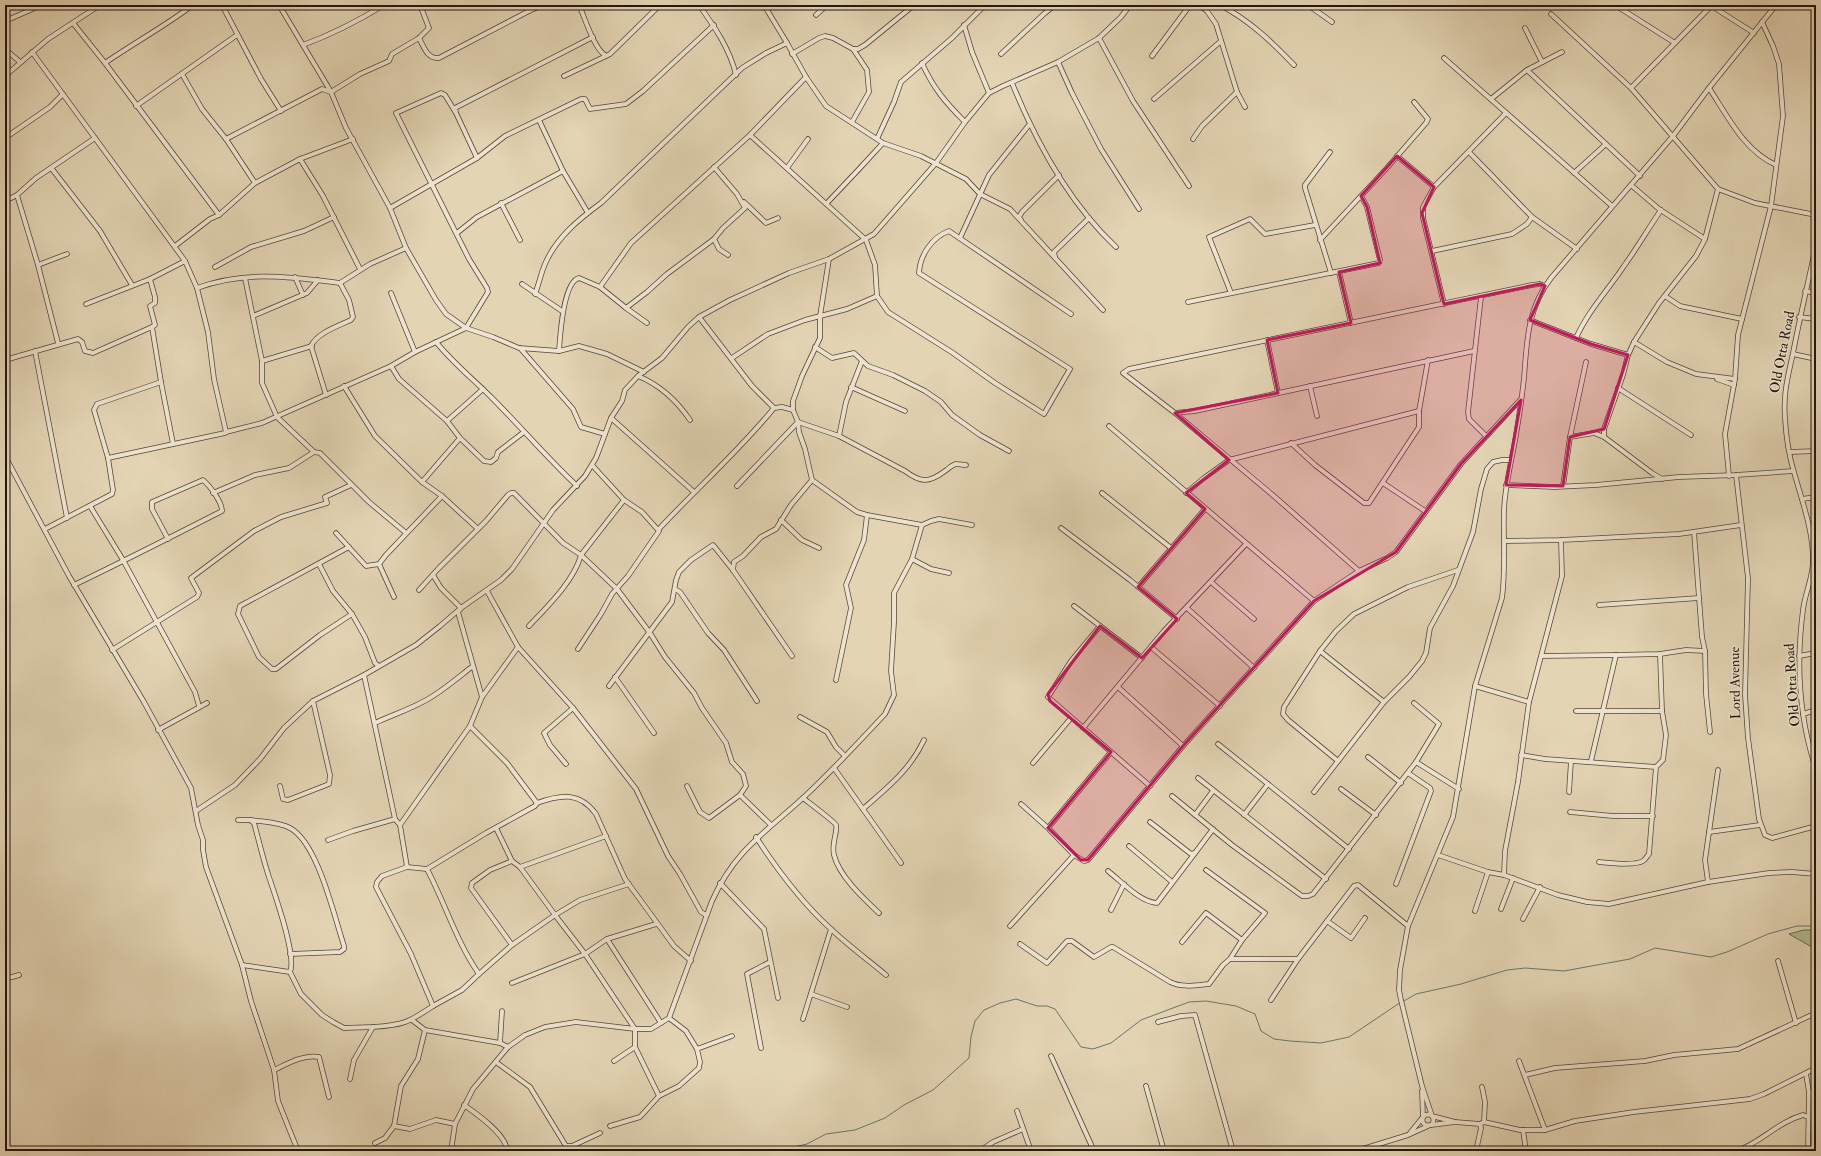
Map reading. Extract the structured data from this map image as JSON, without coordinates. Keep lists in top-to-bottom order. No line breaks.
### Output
{"streets":{"street":["Old Otta Road","Lord Avenue"]}}
